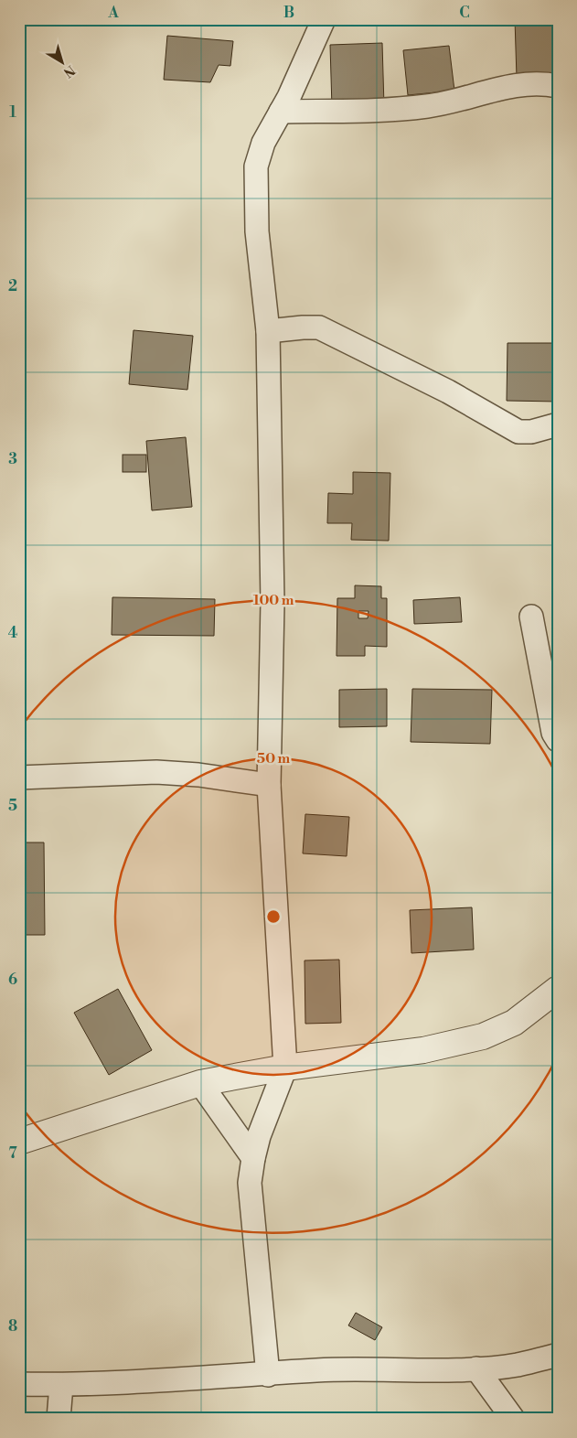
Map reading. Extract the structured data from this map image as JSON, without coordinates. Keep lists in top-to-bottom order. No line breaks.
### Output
{"north":"bottom right","grid":{"columns":["A","B","C"],"rows":["1","2","3","4","5","6","7","8"]},"rings":["100 m","50 m"]}
